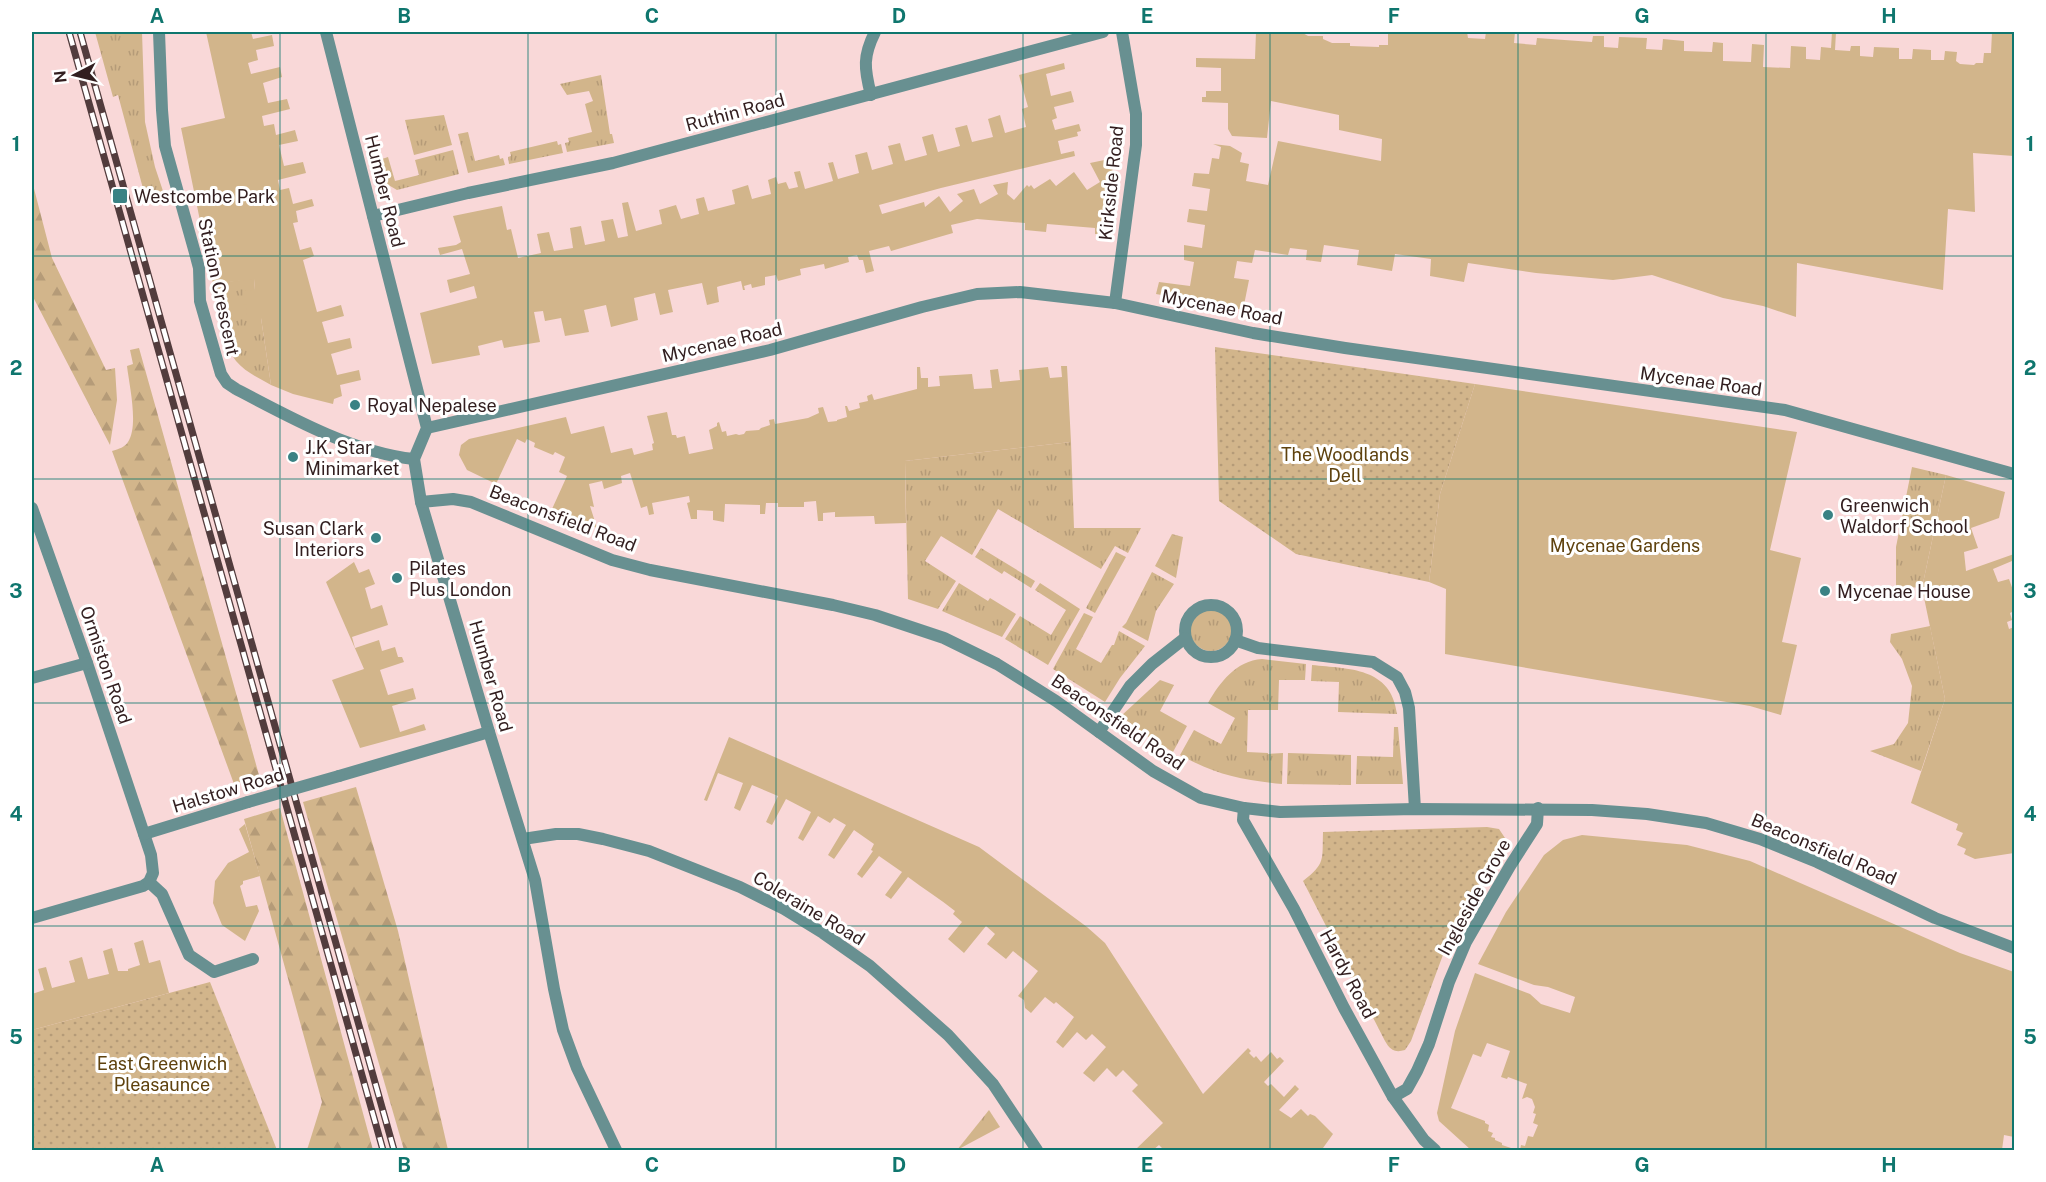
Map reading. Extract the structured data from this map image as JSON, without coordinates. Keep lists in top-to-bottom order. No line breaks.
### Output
{"streets":{"street":["Ruthin Road","Kirkside Road","Humber Road","Station Crescent","Mycenae Road","Beaconsfield Road","Ormiston Road","Halstow Road","Ingleside Grove","Coleraine Road","Hardy Road"]},"crossings":[["Ruthin Road","Humber Road"],["Kirkside Road","Mycenae Road"],["Humber Road","Station Crescent"],["Humber Road","Mycenae Road"],["Humber Road","Beaconsfield Road"],["Humber Road","Halstow Road"],["Humber Road","Coleraine Road"],["Beaconsfield Road","Ingleside Grove"],["Beaconsfield Road","Hardy Road"],["Ormiston Road","Halstow Road"],["Ingleside Grove","Hardy Road"]],"parks":["The Woodlands Dell","Mycenae Gardens","East Greenwich Pleasaunce"],"places":{"transit":["Westcombe Park"],"other":["Royal Nepalese","J.K. Star Minimarket","Greenwich Waldorf School","Susan Clark Interiors","Pilates Plus London","Mycenae House"]},"north":"left","grid":{"columns":["A","B","C","D","E","F","G","H"],"rows":["1","2","3","4","5"]}}
